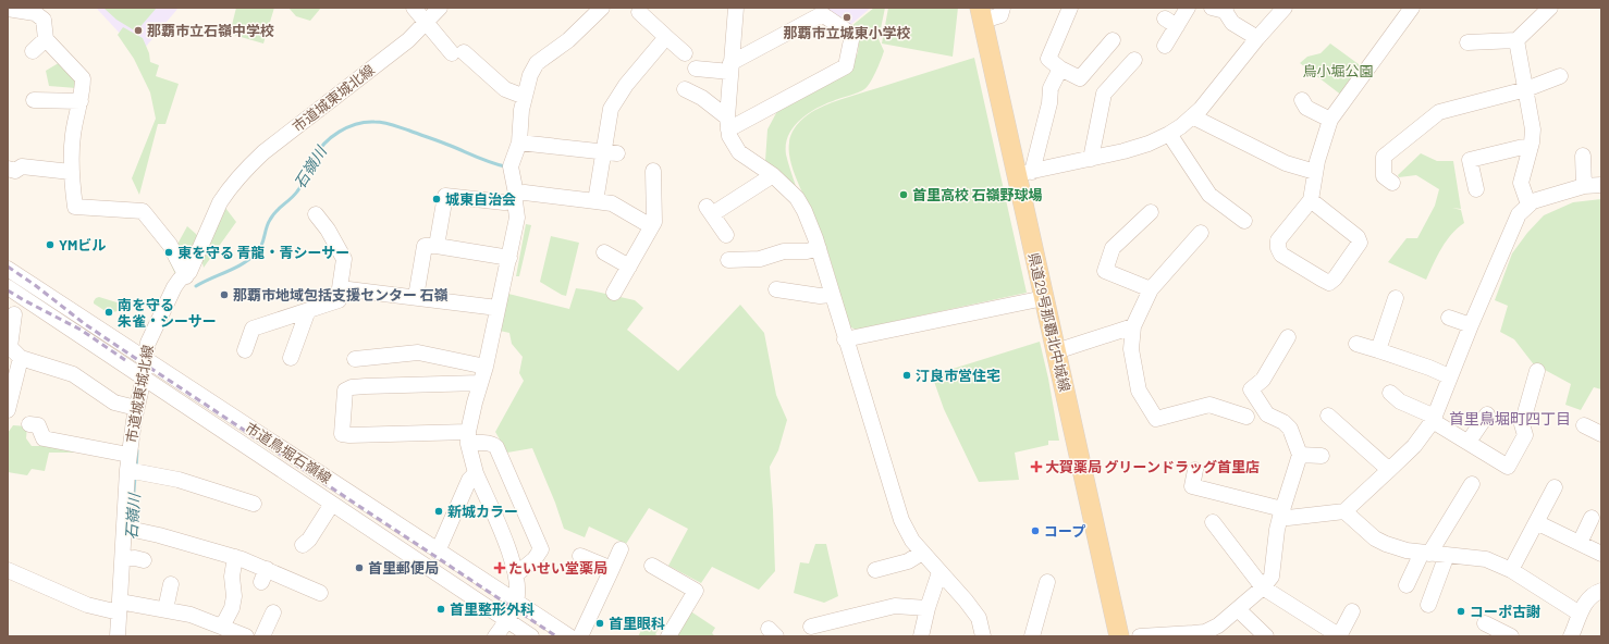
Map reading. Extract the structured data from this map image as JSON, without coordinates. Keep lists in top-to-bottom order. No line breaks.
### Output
{"streets":{"main road":["県道29号那覇北中城線"],"street":["市道城東城北線","市道鳥堀石嶺線"]},"crossings":[["市道城東城北線","市道鳥堀石嶺線"]],"districts":["首里鳥堀町四丁目"],"water":["石嶺川"],"parks":["鳥小堀公園"],"places":{"other":["那覇市立城東小学校","那覇市立石嶺中学校","首里高校 石嶺野球場","城東自治会","YMビル","東を守る 青龍・青シーサー","那覇市地域包括支援センター 石嶺","南を守る 朱雀・シーサー","汀良市営住宅","新城カラー","コープ","首里郵便局","首里整形外科","コーポ古謝","首里眼科"],"health":["大賀薬局 グリーンドラッグ首里店","たいせい堂薬局"]}}
